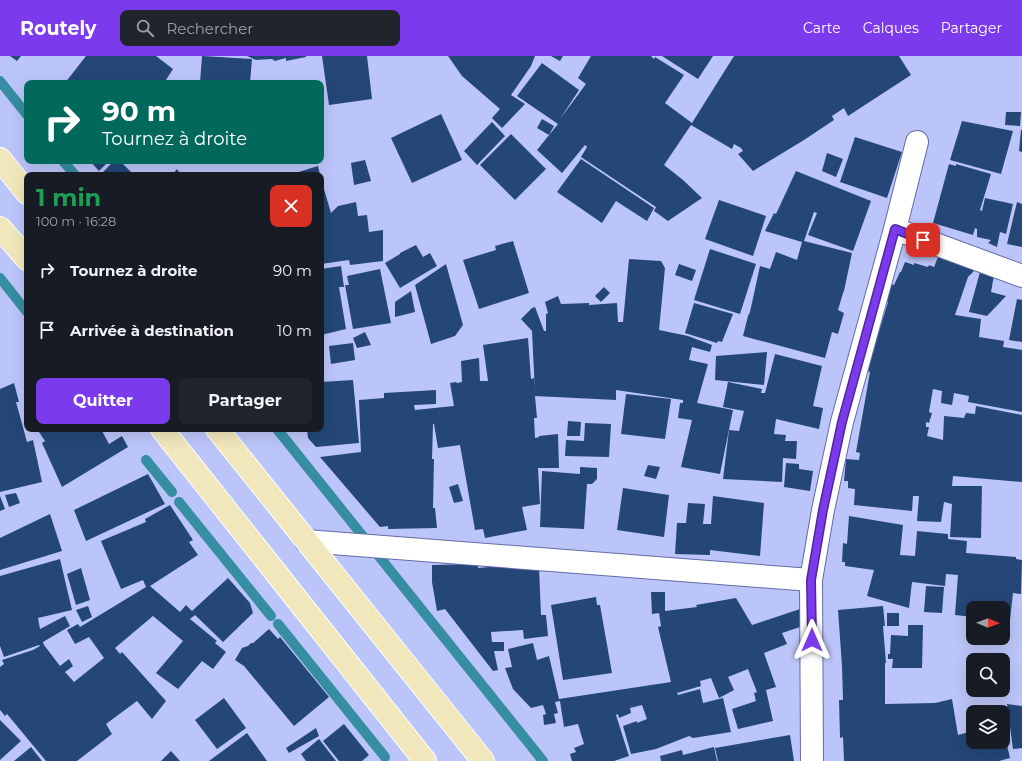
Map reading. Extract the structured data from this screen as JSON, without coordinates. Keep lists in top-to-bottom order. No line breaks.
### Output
{"north":"right","page":{"header":"Routely","search":"Rechercher","nav":["Carte","Calques","Partager"],"turn":["90 m","Tournez à droite"],"heading":["1 min","100 m · 16:28"],"list":[{"name":"Tournez à droite","value":"90 m"},{"name":"Arrivée à destination","value":"10 m"}],"buttons":["Quitter","Partager"]}}
